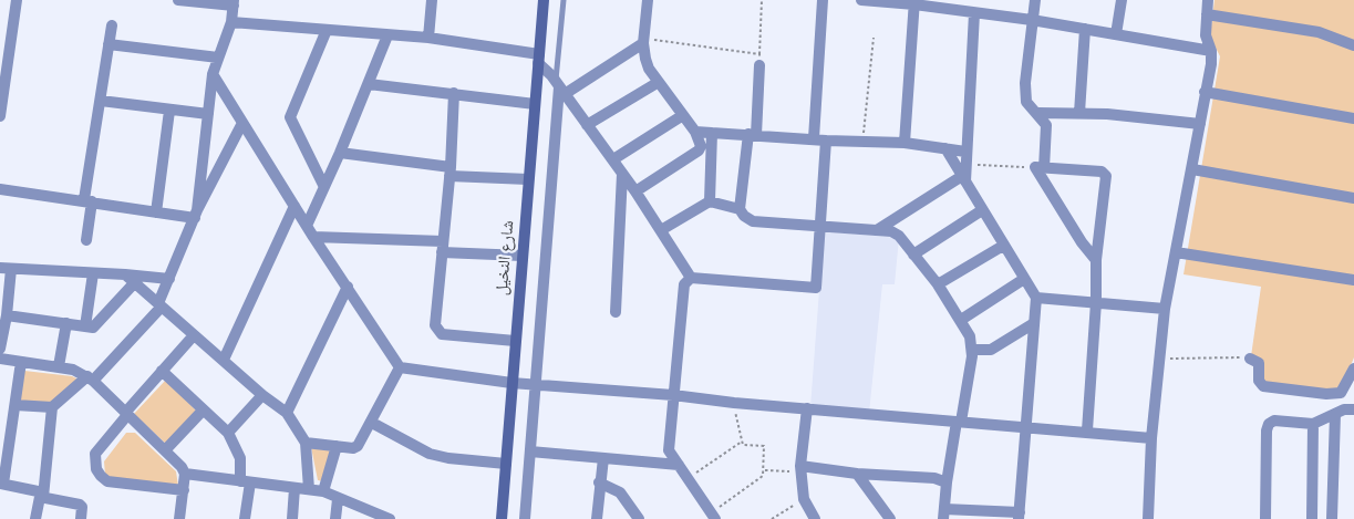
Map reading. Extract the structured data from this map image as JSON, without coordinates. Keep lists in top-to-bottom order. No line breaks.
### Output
{"streets":{"main road":["شارع النخيل"]}}
